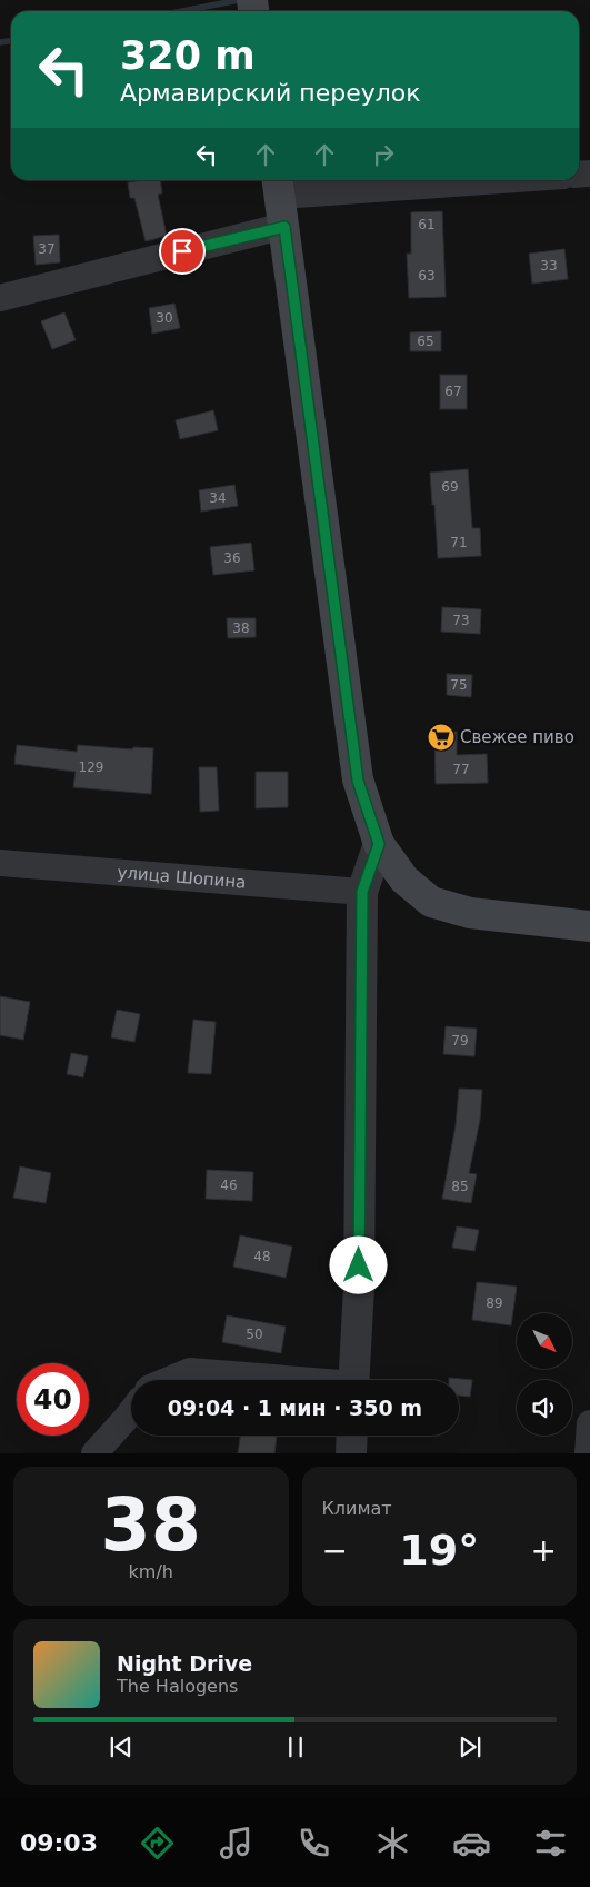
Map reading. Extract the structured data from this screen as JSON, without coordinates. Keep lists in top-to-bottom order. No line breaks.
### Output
{"streets":{"street":["улица Шопина"]},"places":{"supermarket":["Свежее пиво"]},"house_numbers":["61","37","33","63","30","65","67","69","34","71","36","73","38","75","129","77","79","46","85","48","89","50"],"north":"bottom right","page":{"turn":["320 m","Армавирский переулок"],"limit":"40","trip":"09:04 · 1 мин · 350 m","tile":[["38","km/h"],"Климат"],"heat":["−","19°","+"],"song":["Night Drive","The Halogens"],"tabs":"09:03"}}
